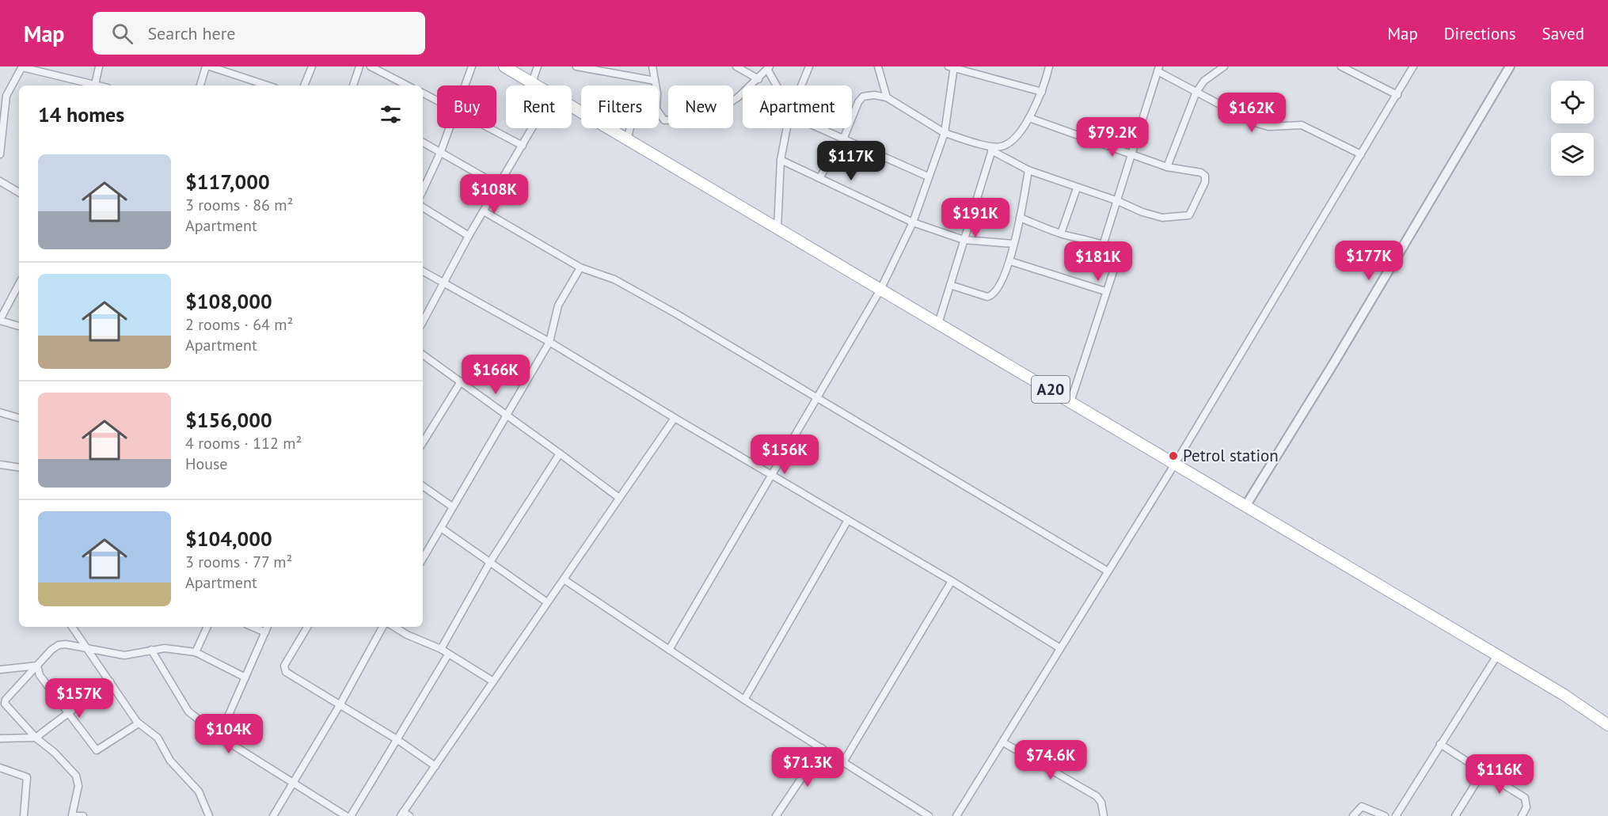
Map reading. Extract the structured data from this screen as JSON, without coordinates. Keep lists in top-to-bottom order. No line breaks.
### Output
{"streets":{"main road":["A20"]},"places":["Petrol station"],"page":{"header":"Map","search":"Search here","nav":["Map","Directions","Saved"],"chip":["Buy","Rent","Filters","New","Apartment"],"heading":"14 homes","price":["$162K","$79.2K","$117K","$108K","$191K","$177K","$181K","$166K","$156K","$157K","$104K","$74.6K","$71.3K","$116K"],"list":[{"name":"$117,000","note":"3 rooms · 86 m² · Apartment"},{"name":"$108,000","note":"2 rooms · 64 m² · Apartment"},{"name":"$156,000","note":"4 rooms · 112 m² · House"},{"name":"$104,000","note":"3 rooms · 77 m² · Apartment"}]}}
